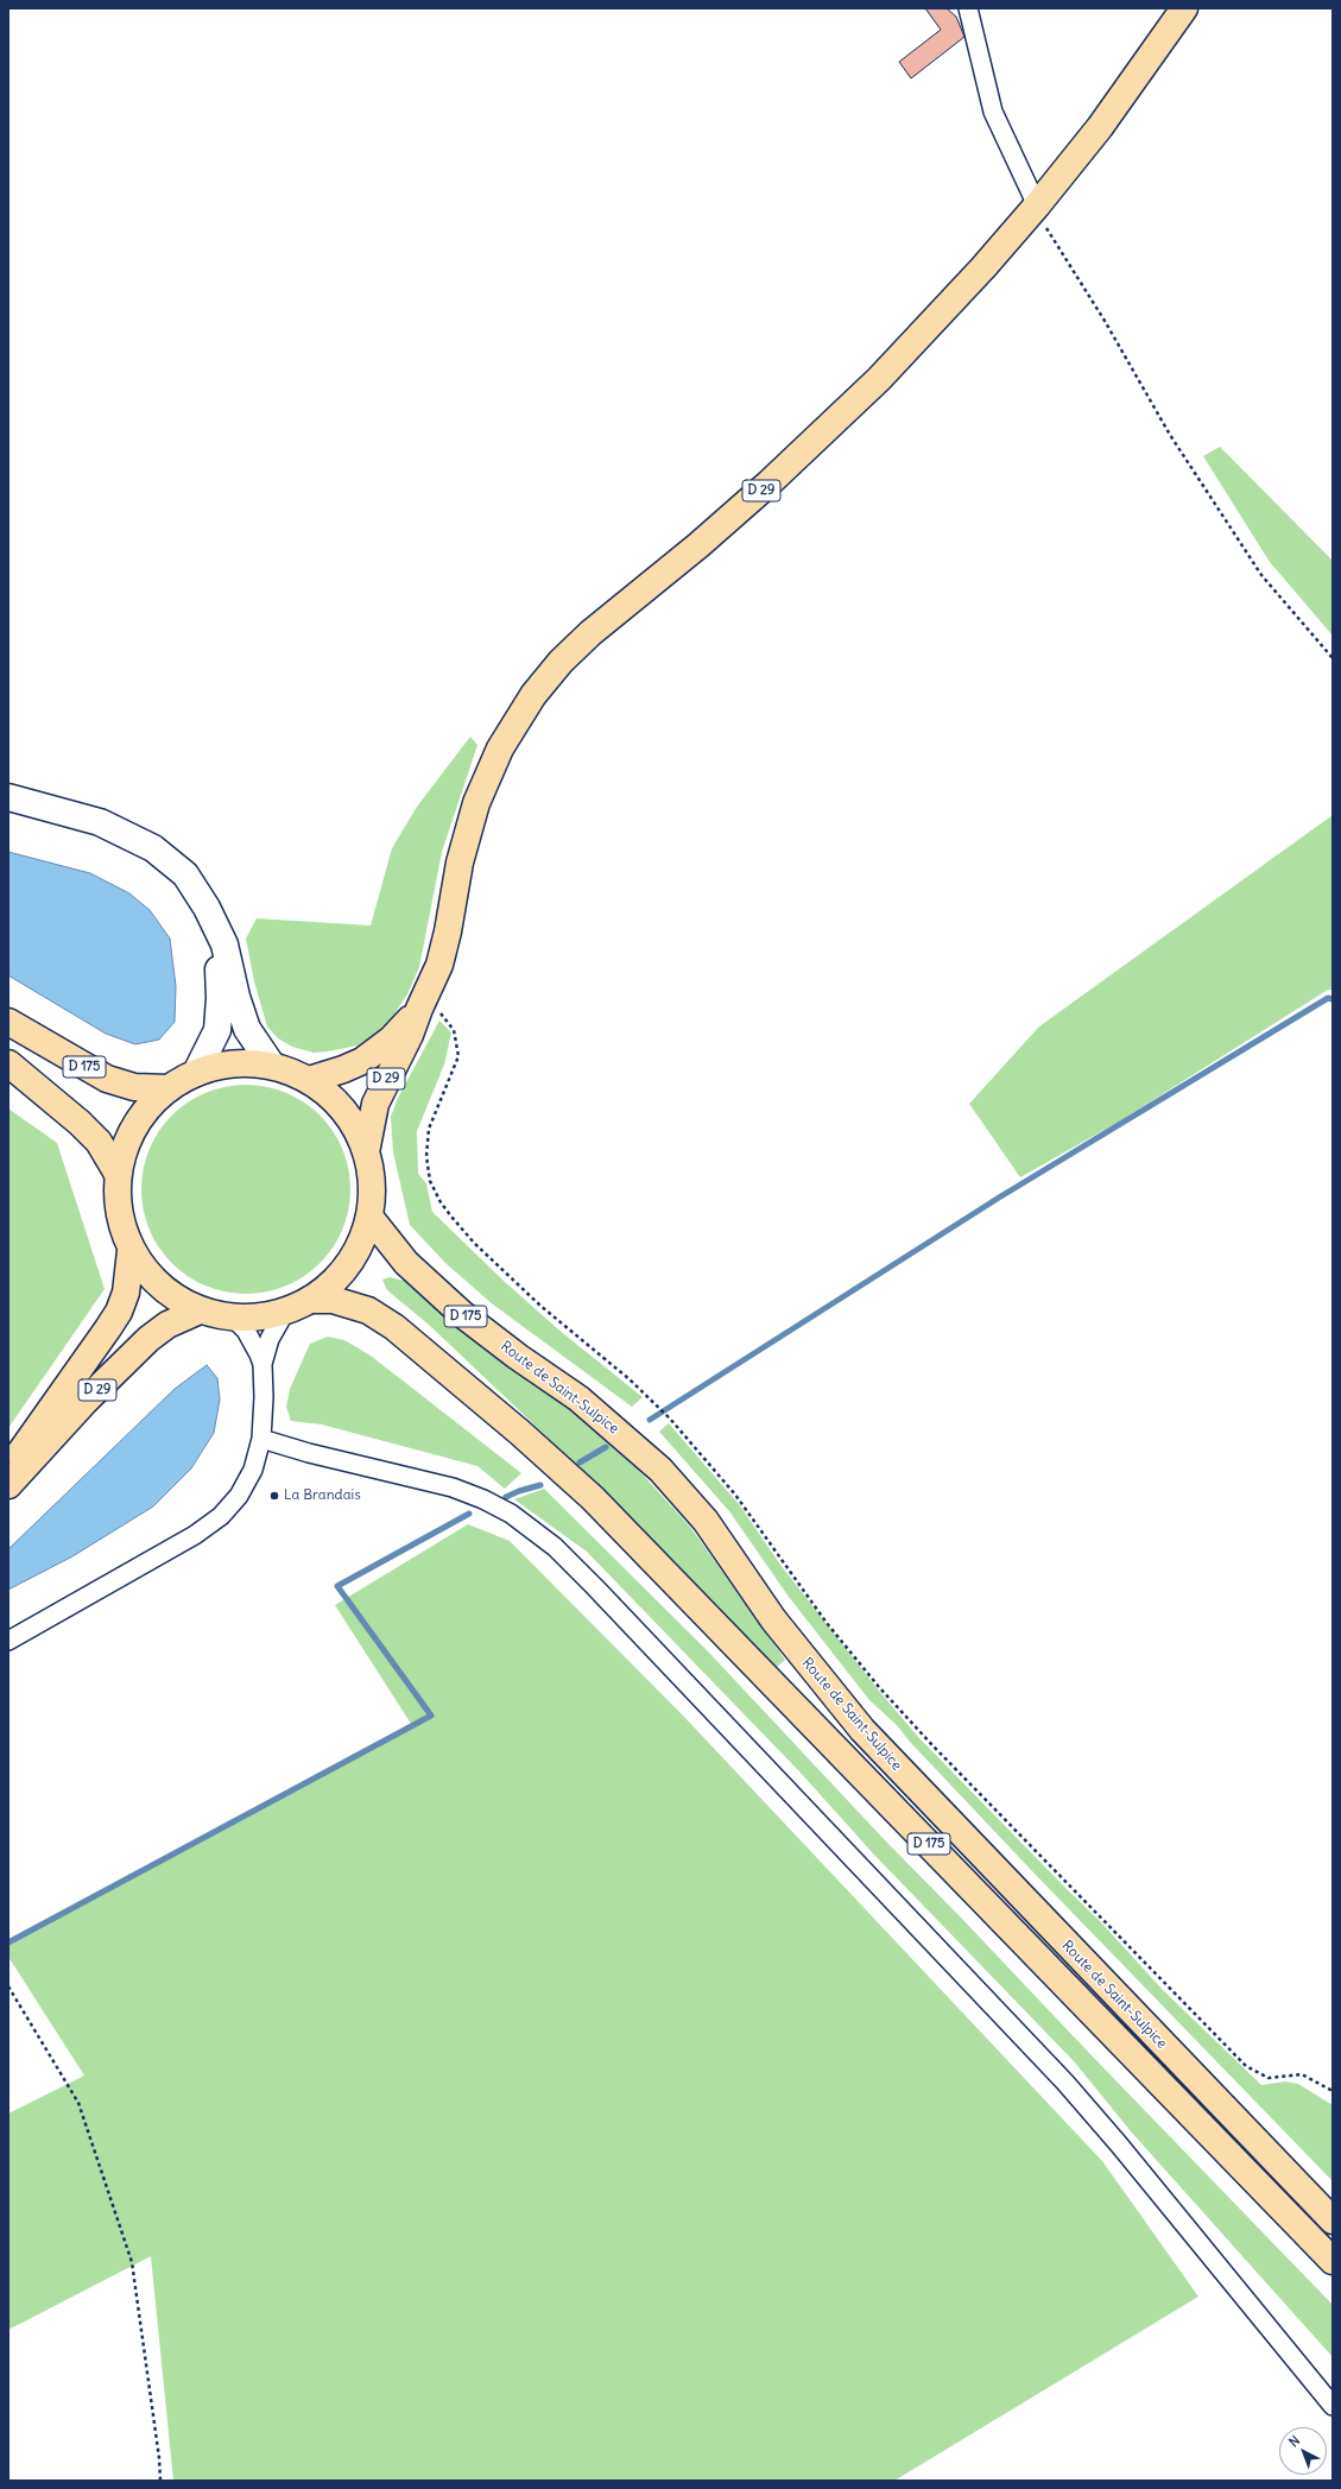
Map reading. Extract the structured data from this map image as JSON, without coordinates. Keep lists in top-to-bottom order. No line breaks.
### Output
{"streets":{"main road":["D 29","D 175","Route de Saint-Sulpice"]},"places":["La Brandais"],"north":"top left"}
